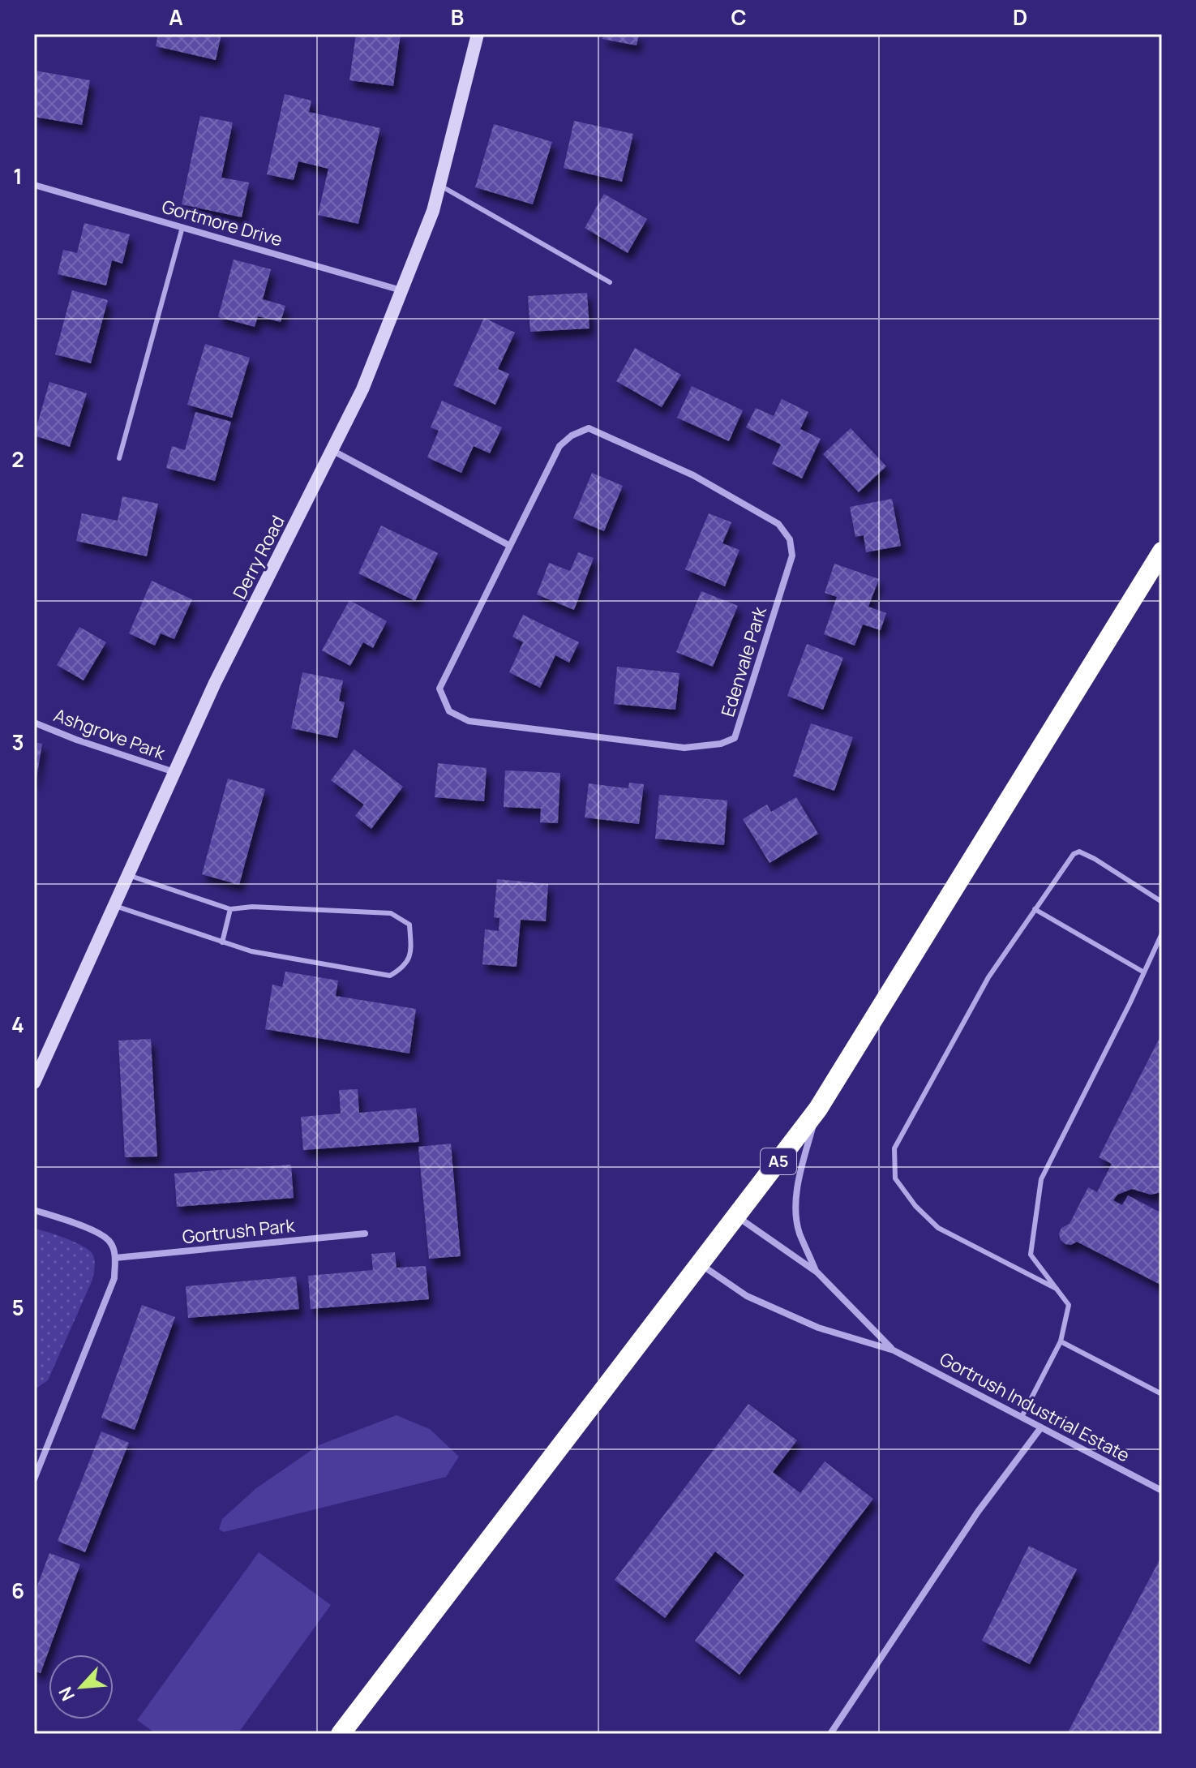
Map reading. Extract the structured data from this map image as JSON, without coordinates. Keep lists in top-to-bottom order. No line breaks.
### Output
{"streets":{"highway":["A5"],"main road":["Derry Road"],"street":["Gortmore Drive","Edenvale Park","Ashgrove Park","Gortrush Park","Gortrush Industrial Estate"]},"crossings":[["Gortmore Drive","Derry Road"],["Derry Road","Ashgrove Park"],["A5","Gortrush Industrial Estate"]],"north":"bottom left","grid":{"columns":["A","B","C","D"],"rows":["1","2","3","4","5","6"]}}
